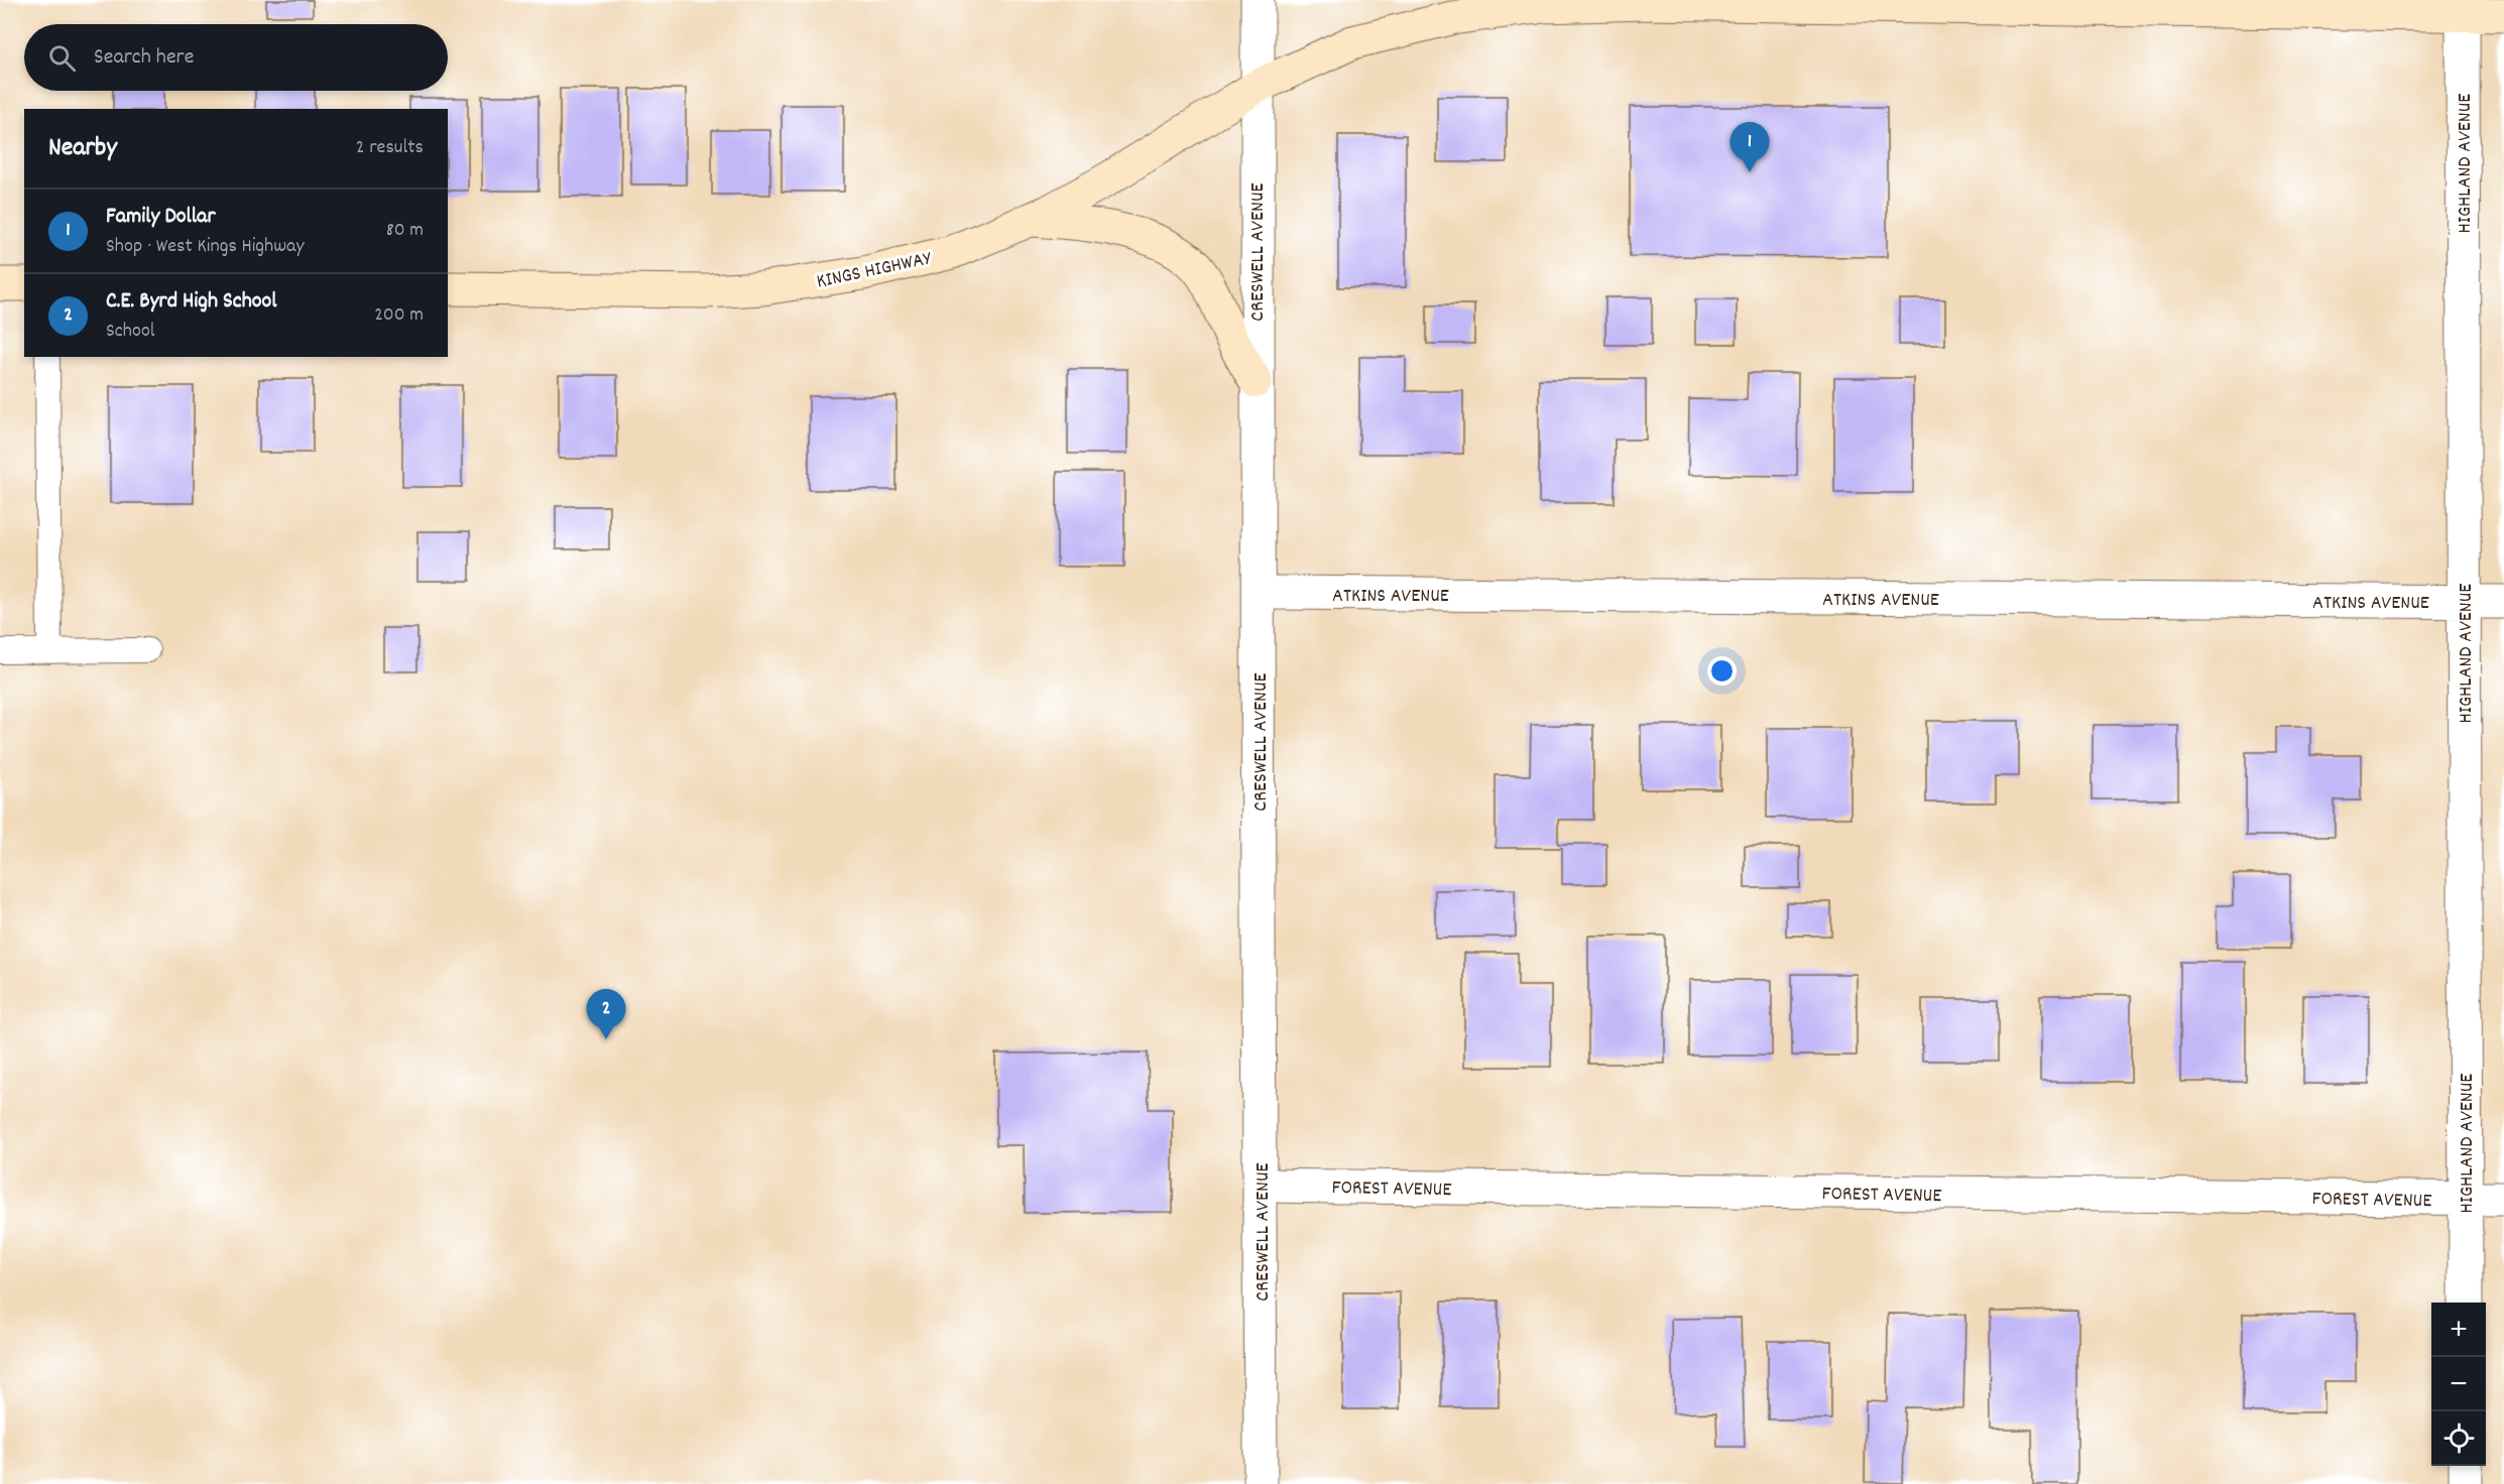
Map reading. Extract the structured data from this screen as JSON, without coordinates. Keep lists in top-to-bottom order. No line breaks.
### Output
{"streets":{"main road":["KINGS HIGHWAY"],"street":["HIGHLAND AVENUE","CRESWELL AVENUE","ATKINS AVENUE","FOREST AVENUE"]},"crossings":[["HIGHLAND AVENUE","KINGS HIGHWAY"],["HIGHLAND AVENUE","ATKINS AVENUE"],["HIGHLAND AVENUE","FOREST AVENUE"],["CRESWELL AVENUE","KINGS HIGHWAY"],["CRESWELL AVENUE","ATKINS AVENUE"],["CRESWELL AVENUE","FOREST AVENUE"]],"page":{"search":"Search here","heading":["Nearby","2 results"],"pins":["1","2"],"list":[{"mark":"1","name":"Family Dollar","note":"Shop · West Kings Highway","value":"80 m"},{"mark":"2","name":"C.E. Byrd High School","note":"School","value":"200 m"}],"map_buttons":["+","−"]}}
